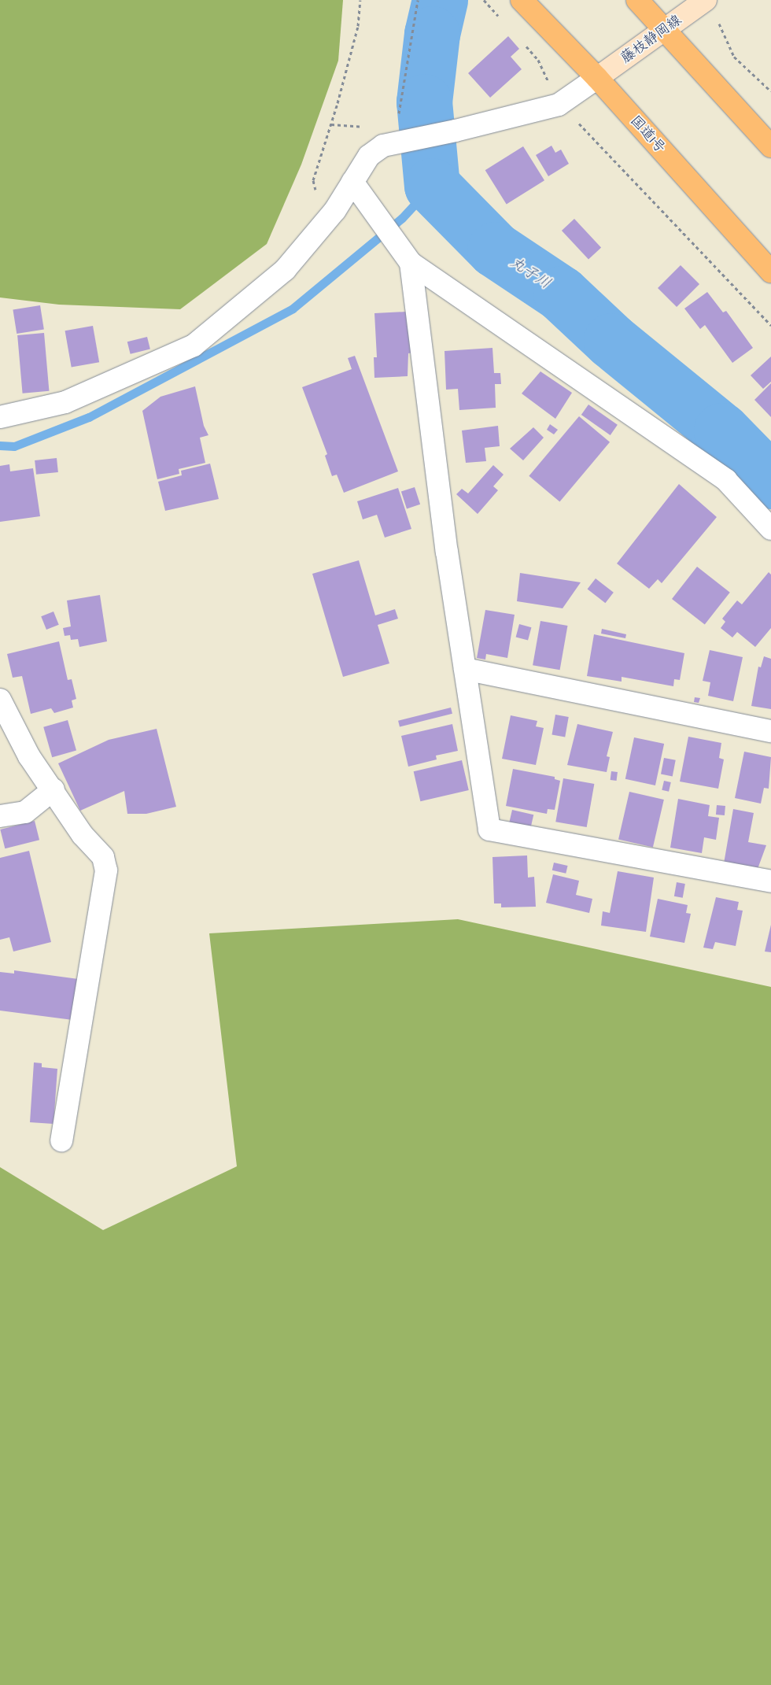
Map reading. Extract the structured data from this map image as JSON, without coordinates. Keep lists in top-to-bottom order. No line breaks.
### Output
{"streets":{"highway":["国道1号"],"main road":["藤枝静岡線"]},"crossings":[["藤枝静岡線","国道1号"]],"water":["丸子川"]}
